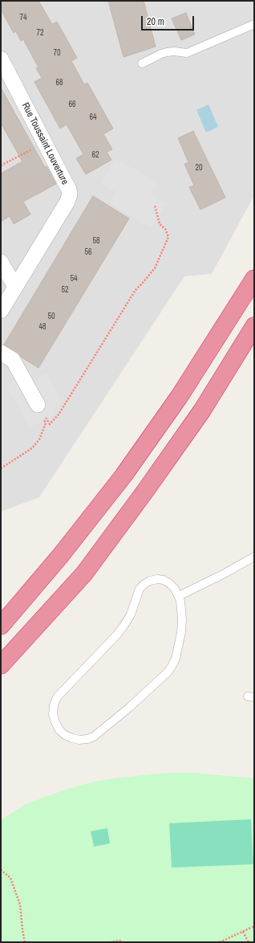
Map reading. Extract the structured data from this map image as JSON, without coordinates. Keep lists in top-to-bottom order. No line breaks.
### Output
{"streets":{"street":["Rue Toussaint Louverture"]},"house_numbers":["74","72","70","68","66","64","62","20","58","56","54","52","50","48"],"scale_bar":"20 m"}
